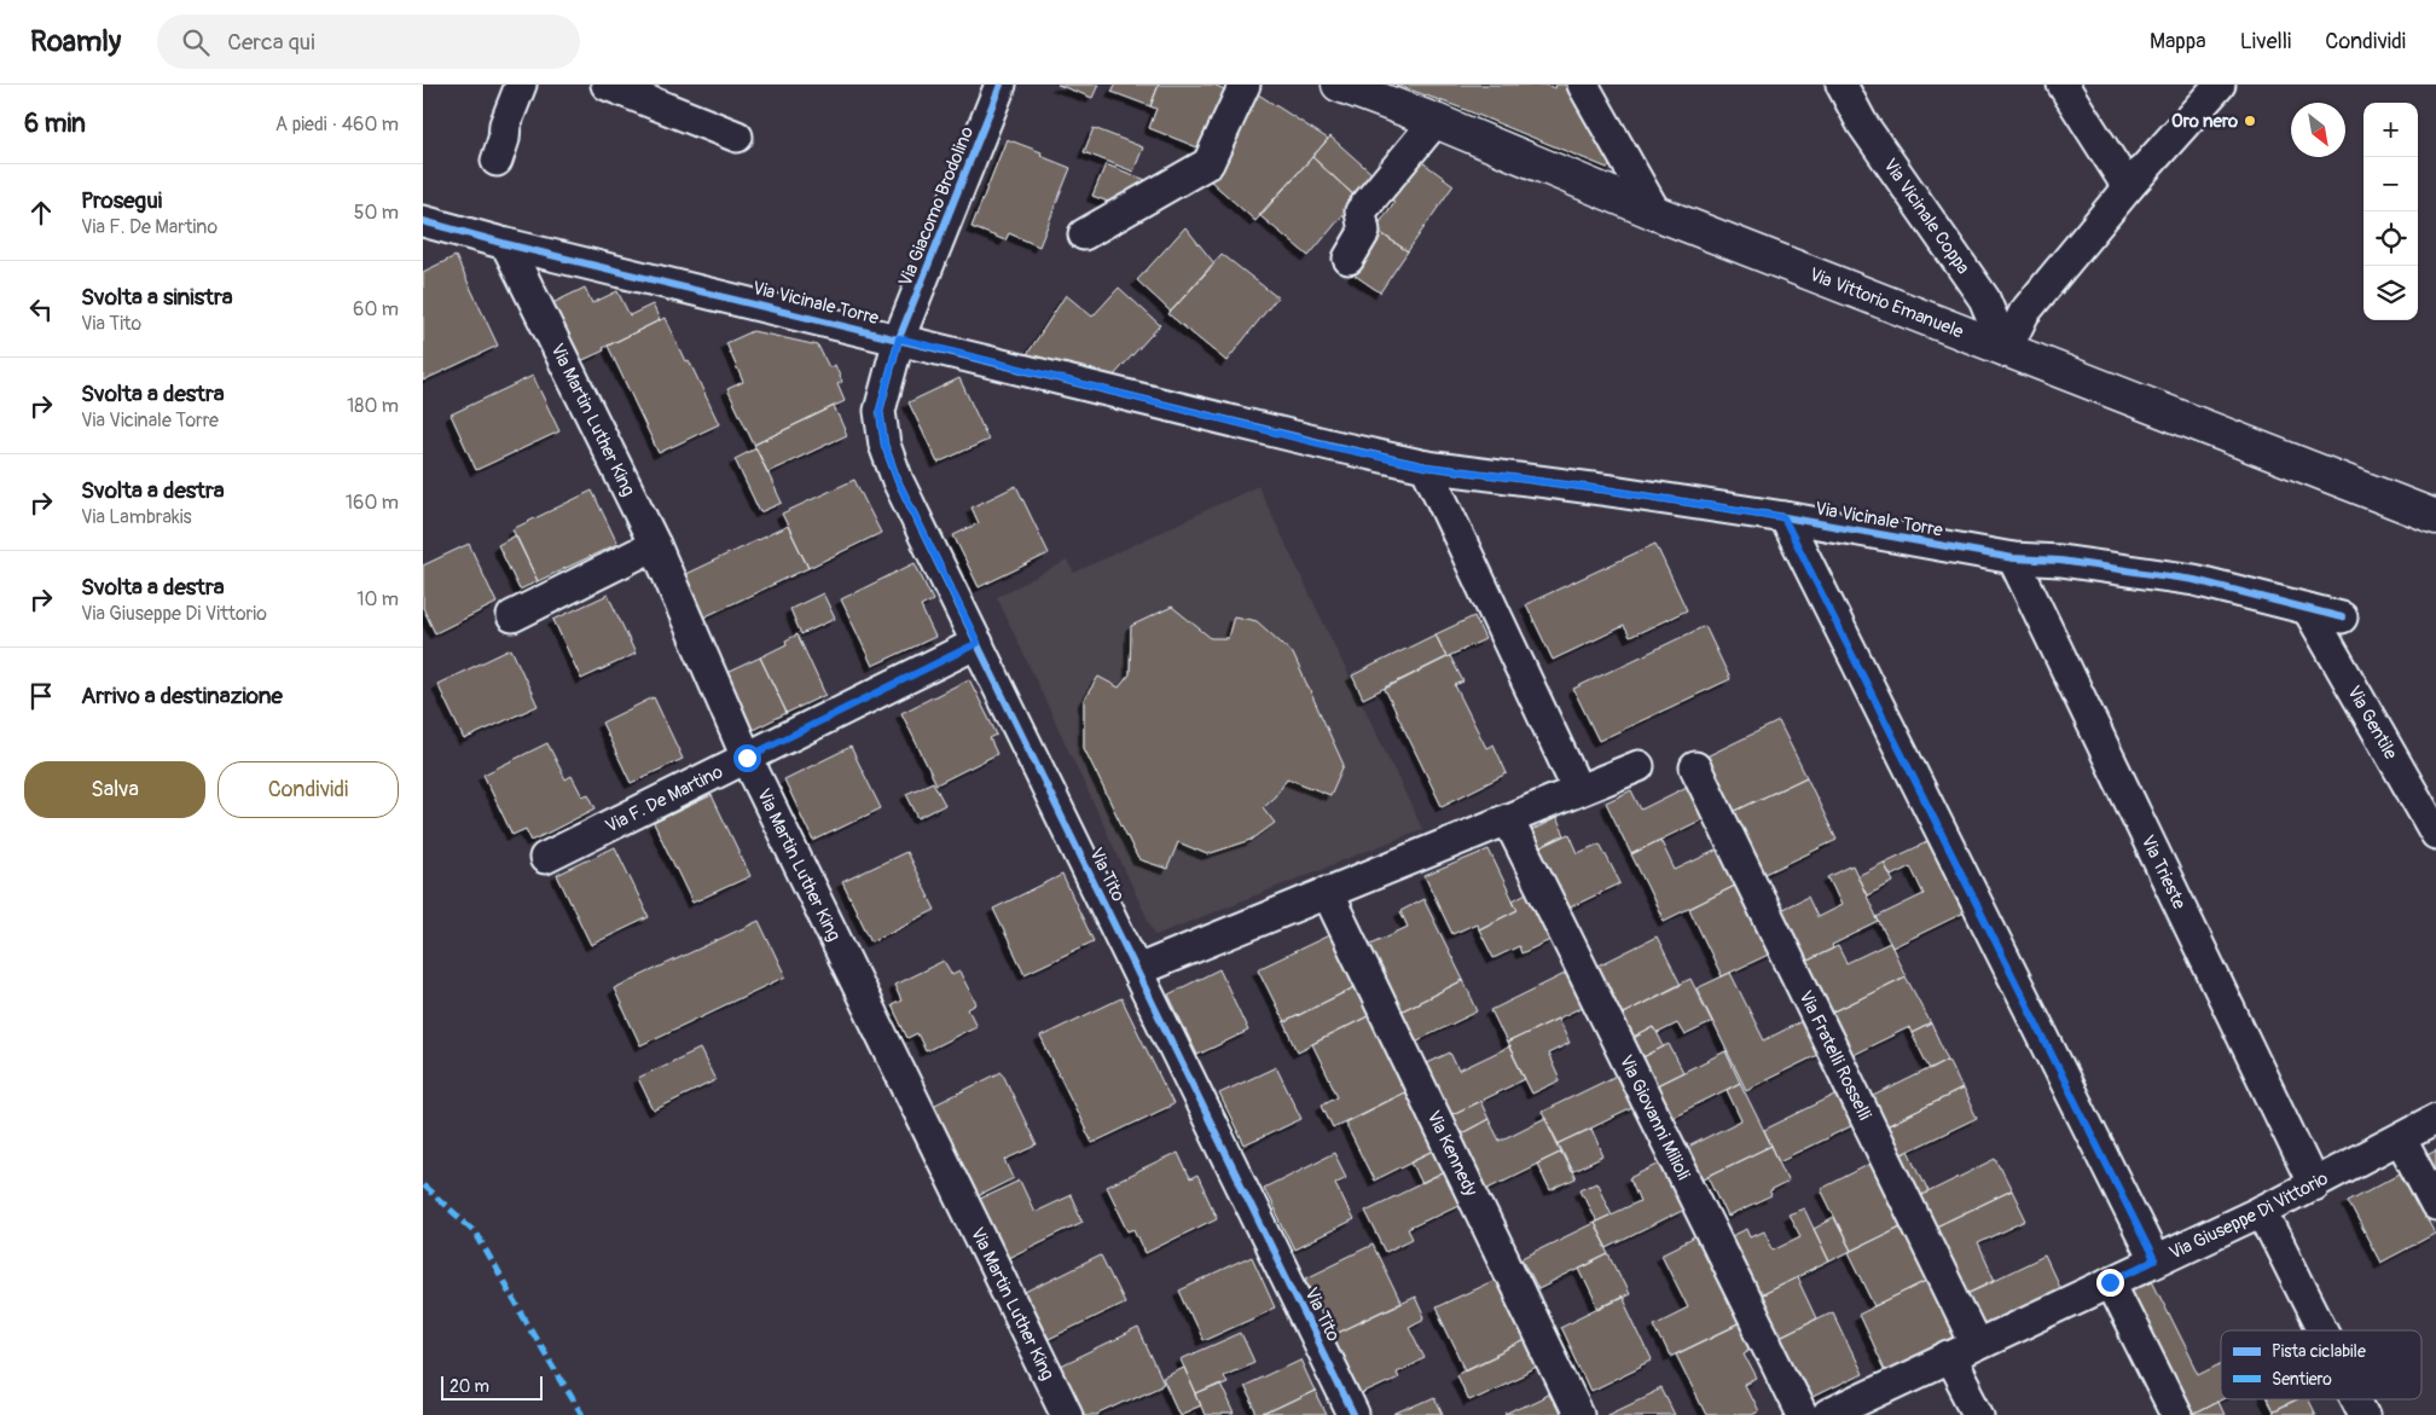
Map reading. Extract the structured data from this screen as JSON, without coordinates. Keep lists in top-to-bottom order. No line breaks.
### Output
{"streets":{"street":["Via Giacomo Brodolino","Via Vicinale Coppa","Via Vicinale Torre","Via Vittorio Emanuele","Via Martin Luther King","Via Gentile","Via F. De Martino","Via Trieste","Via Tito","Via Fratelli Rosselli","Via Giovanni Milioli","Via Kennedy","Via Giuseppe Di Vittorio"]},"crossings":[["Via Giacomo Brodolino","Via Vicinale Torre"],["Via Giacomo Brodolino","Via Tito"],["Via Vicinale Coppa","Via Vittorio Emanuele"],["Via Vicinale Torre","Via Martin Luther King"],["Via Vicinale Torre","Via Gentile"],["Via Vicinale Torre","Via Trieste"],["Via Vicinale Torre","Via Tito"],["Via Martin Luther King","Via F. De Martino"],["Via F. De Martino","Via Tito"],["Via Trieste","Via Giuseppe Di Vittorio"],["Via Fratelli Rosselli","Via Giuseppe Di Vittorio"]],"places":["Oro nero"],"legend":["Pista ciclabile","Sentiero"],"scale_bar":"20 m","north":"bottom right","page":{"header":"Roamly","search":"Cerca qui","nav":["Mappa","Livelli","Condividi"],"heading":["6 min","A piedi · 460 m"],"map_buttons":["+","−"],"list":[["Prosegui","Via F. De Martino","50 m"],["Svolta a sinistra","Via Tito","60 m"],["Svolta a destra","Via Vicinale Torre","180 m"],["Svolta a destra","Via Lambrakis","160 m"],["Svolta a destra","Via Giuseppe Di Vittorio","10 m"],"Arrivo a destinazione"],"buttons":["Salva","Condividi"],"scale":"20 m"}}
